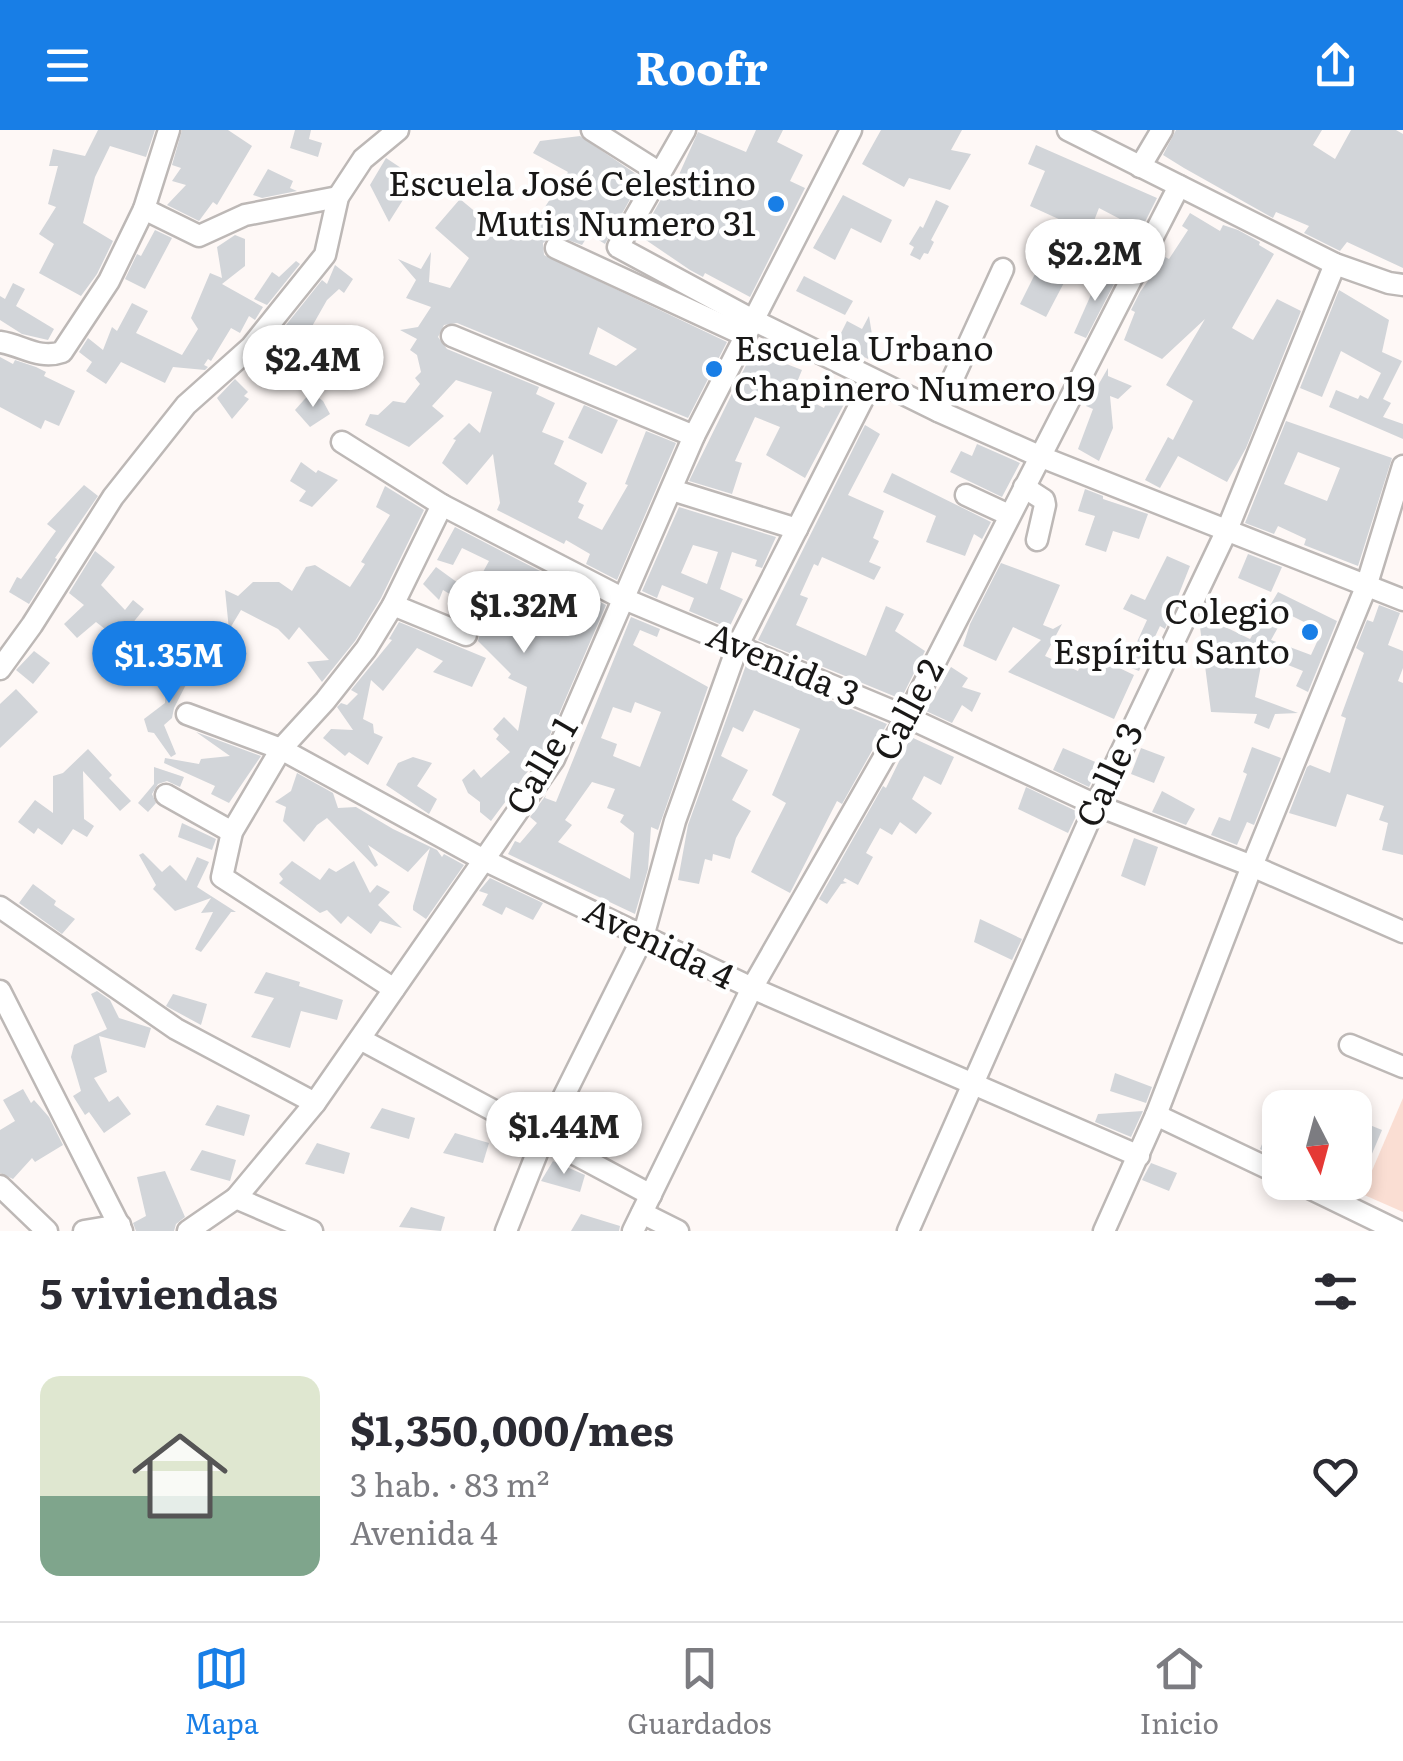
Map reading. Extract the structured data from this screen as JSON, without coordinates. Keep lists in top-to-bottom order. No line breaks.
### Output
{"streets":{"street":["Avenida 3","Calle 2","Calle 1","Calle 3","Avenida 4"]},"crossings":[["Avenida 3","Calle 2"],["Avenida 3","Calle 1"],["Avenida 3","Calle 3"],["Calle 2","Avenida 4"],["Calle 1","Avenida 4"],["Calle 3","Avenida 4"]],"places":["Escuela José Celestino Mutis Numero 31","Escuela Urbano Chapinero Numero 19","Colegio Espíritu Santo"],"north":"bottom","page":{"header":"Roofr","price":["$2.2M","$2.4M","$1.32M","$1.35M","$1.44M"],"heading":"5 viviendas","list":[{"name":"$1,350,000/mes","note":"3 hab. · 83 m² · Avenida 4"}],"tabs":["Mapa","Guardados","Inicio"]}}
